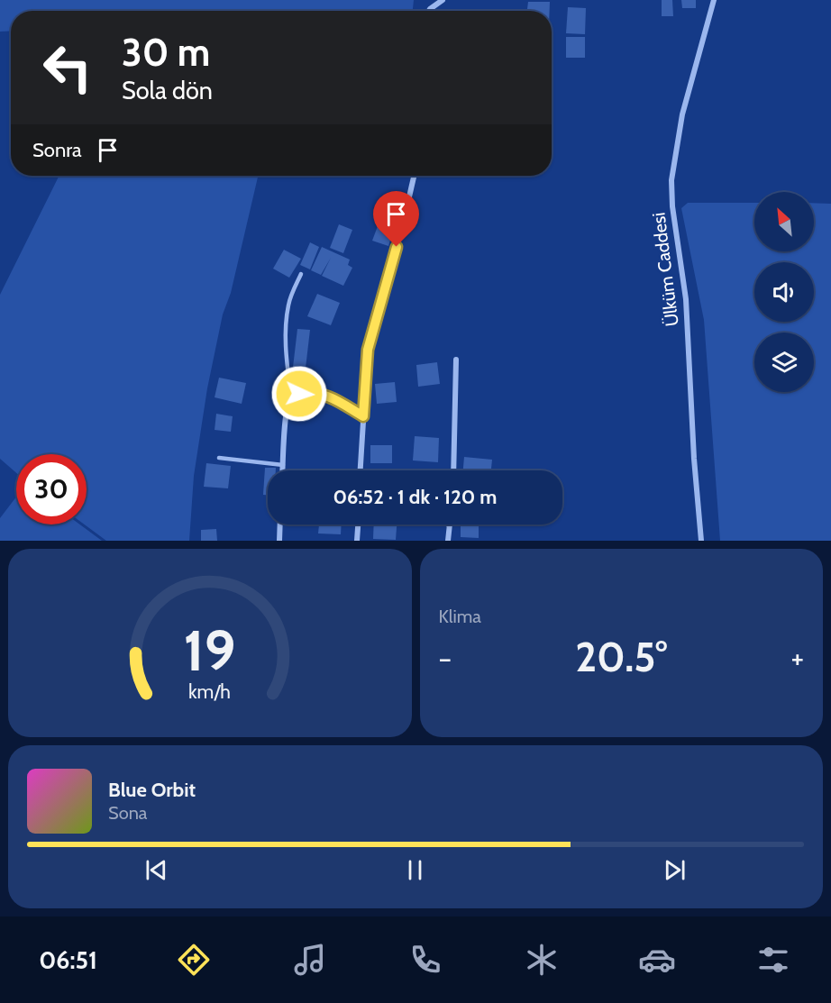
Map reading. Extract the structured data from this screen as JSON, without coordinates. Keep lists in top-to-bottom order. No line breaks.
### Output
{"streets":{"street":["Ülküm Caddesi"]},"north":"top left","page":{"turn":["30 m","Sola dön"],"then":"Sonra","limit":"30","trip":"06:52 · 1 dk · 120 m","tile":"Klima","heat":["−","20.5°","+"],"song":["Blue Orbit","Sona"],"tabs":"06:51","gauge":["19","km/h"]}}
